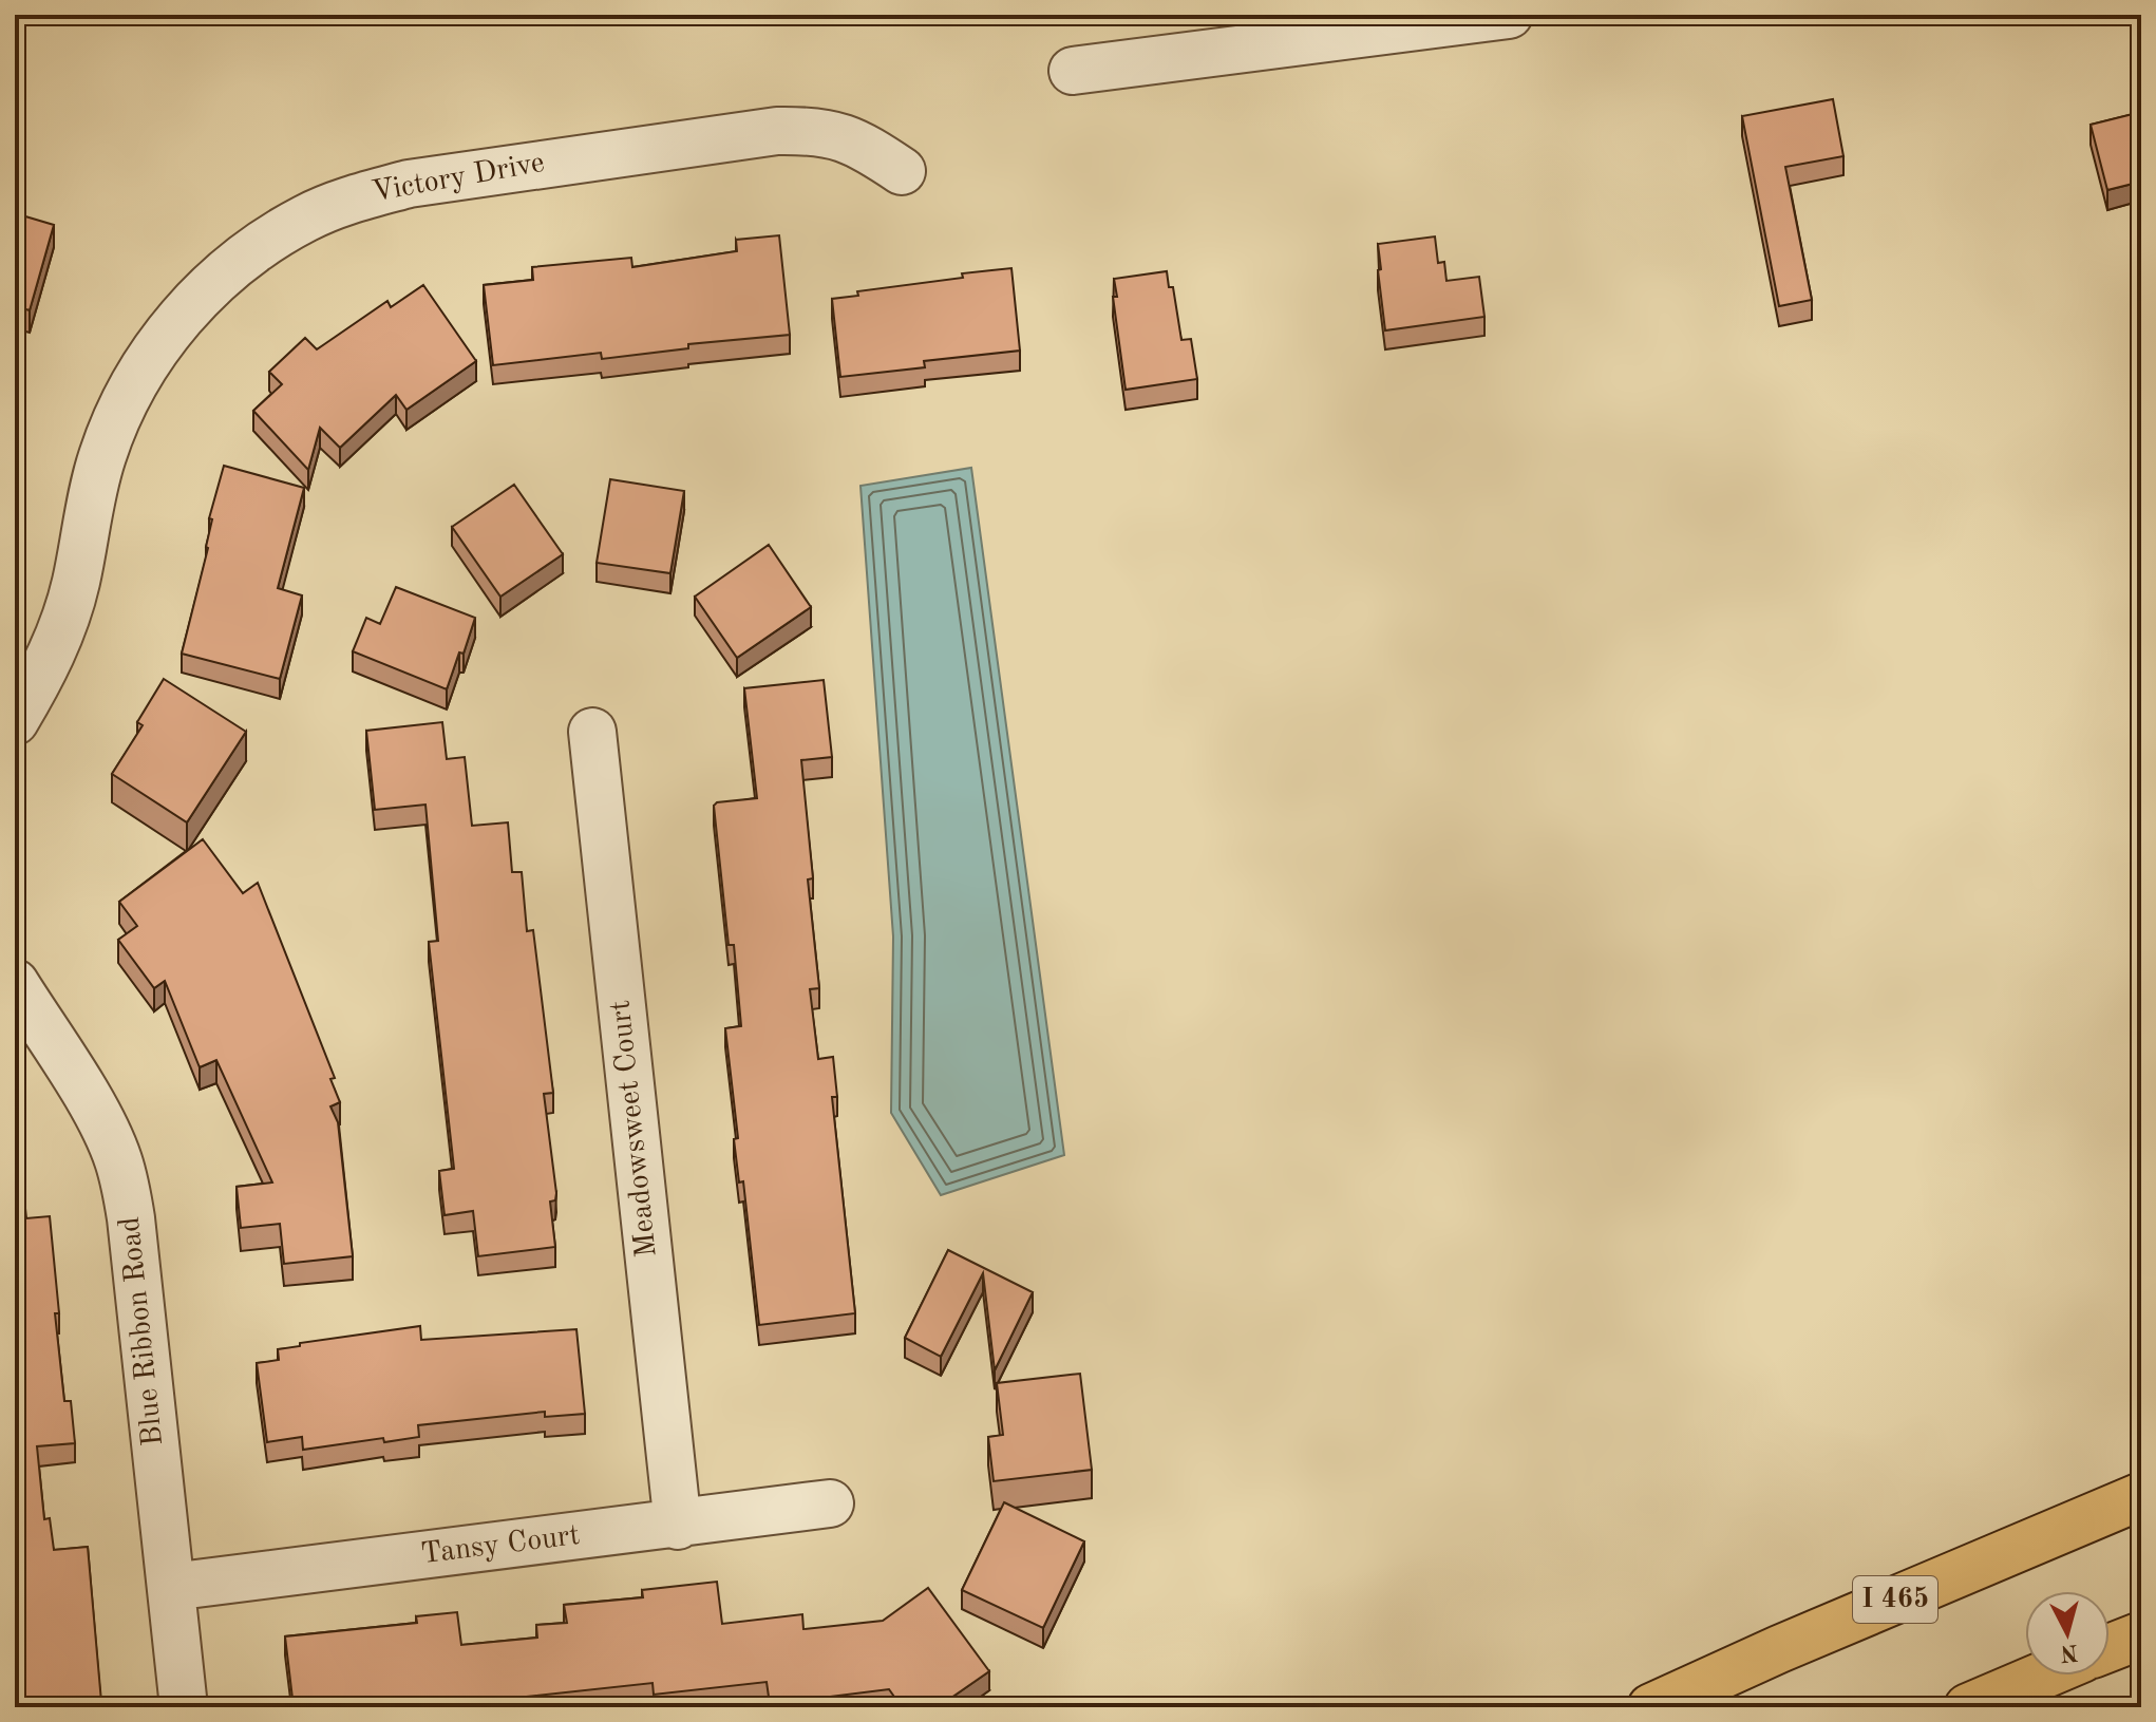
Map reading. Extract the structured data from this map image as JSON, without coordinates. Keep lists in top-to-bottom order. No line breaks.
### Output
{"streets":{"highway":["I 465"],"street":["Victory Drive","Meadowsweet Court","Blue Ribbon Road","Tansy Court"]},"crossings":[["Meadowsweet Court","Tansy Court"],["Blue Ribbon Road","Tansy Court"]],"north":"bottom"}
